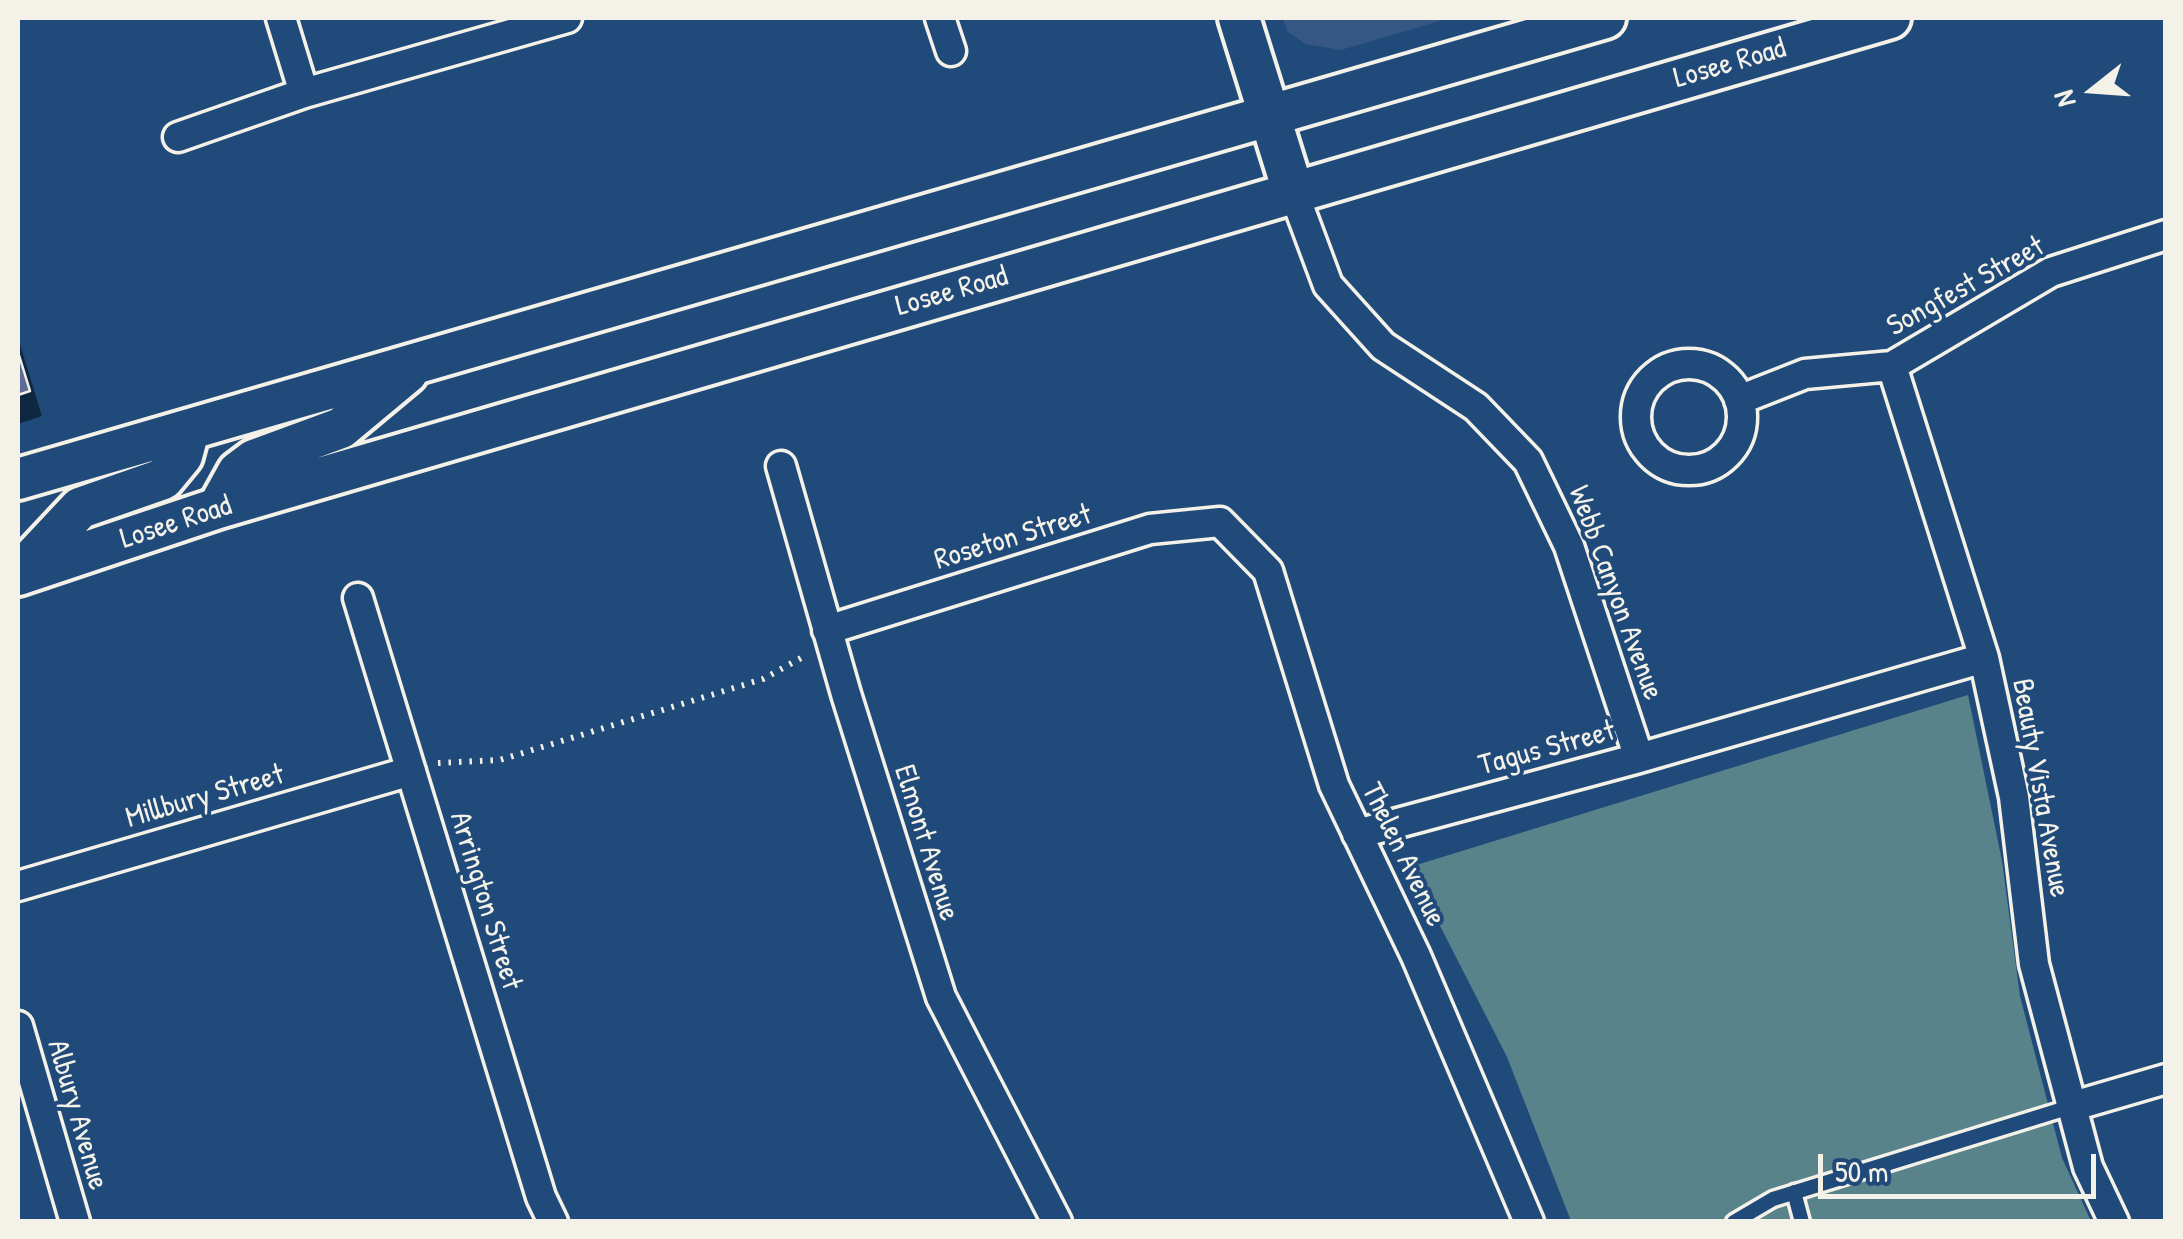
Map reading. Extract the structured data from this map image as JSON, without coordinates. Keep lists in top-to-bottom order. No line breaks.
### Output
{"streets":{"main road":["Losee Road"],"street":["Songfest Street","Roseton Street","Webb Canyon Avenue","Tagus Street","Beauty Vista Avenue","Millbury Street","Elmont Avenue","Thelen Avenue","Arrington Street","Albury Avenue"]},"crossings":[["Losee Road","Webb Canyon Avenue"],["Songfest Street","Beauty Vista Avenue"],["Roseton Street","Elmont Avenue"],["Roseton Street","Thelen Avenue"],["Webb Canyon Avenue","Tagus Street"],["Tagus Street","Beauty Vista Avenue"],["Tagus Street","Thelen Avenue"],["Millbury Street","Arrington Street"]],"scale_bar":"50 m","north":"left"}
